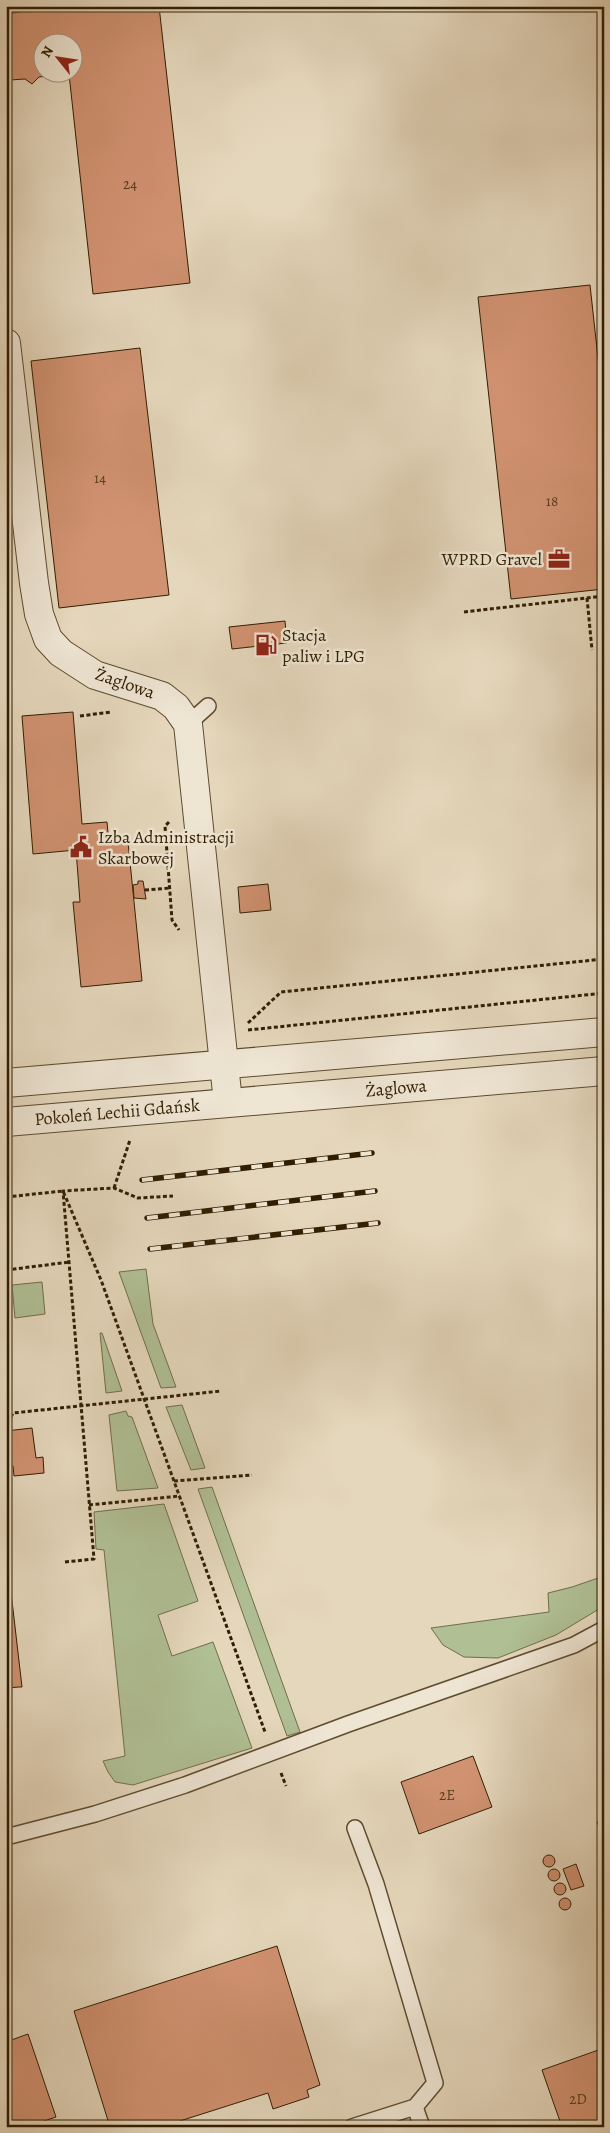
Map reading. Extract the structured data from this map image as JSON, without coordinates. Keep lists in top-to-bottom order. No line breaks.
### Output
{"streets":{"street":["Żaglowa","Pokoleń Lechii Gdańsk"]},"crossings":[["Żaglowa","Pokoleń Lechii Gdańsk"]],"places":{"office":["WPRD Gravel"],"fuel station":["Stacja paliw i LPG"],"public building":["Izba Administracji Skarbowej"]},"house_numbers":["24","14","18","2E","2D"],"north":"top left"}
